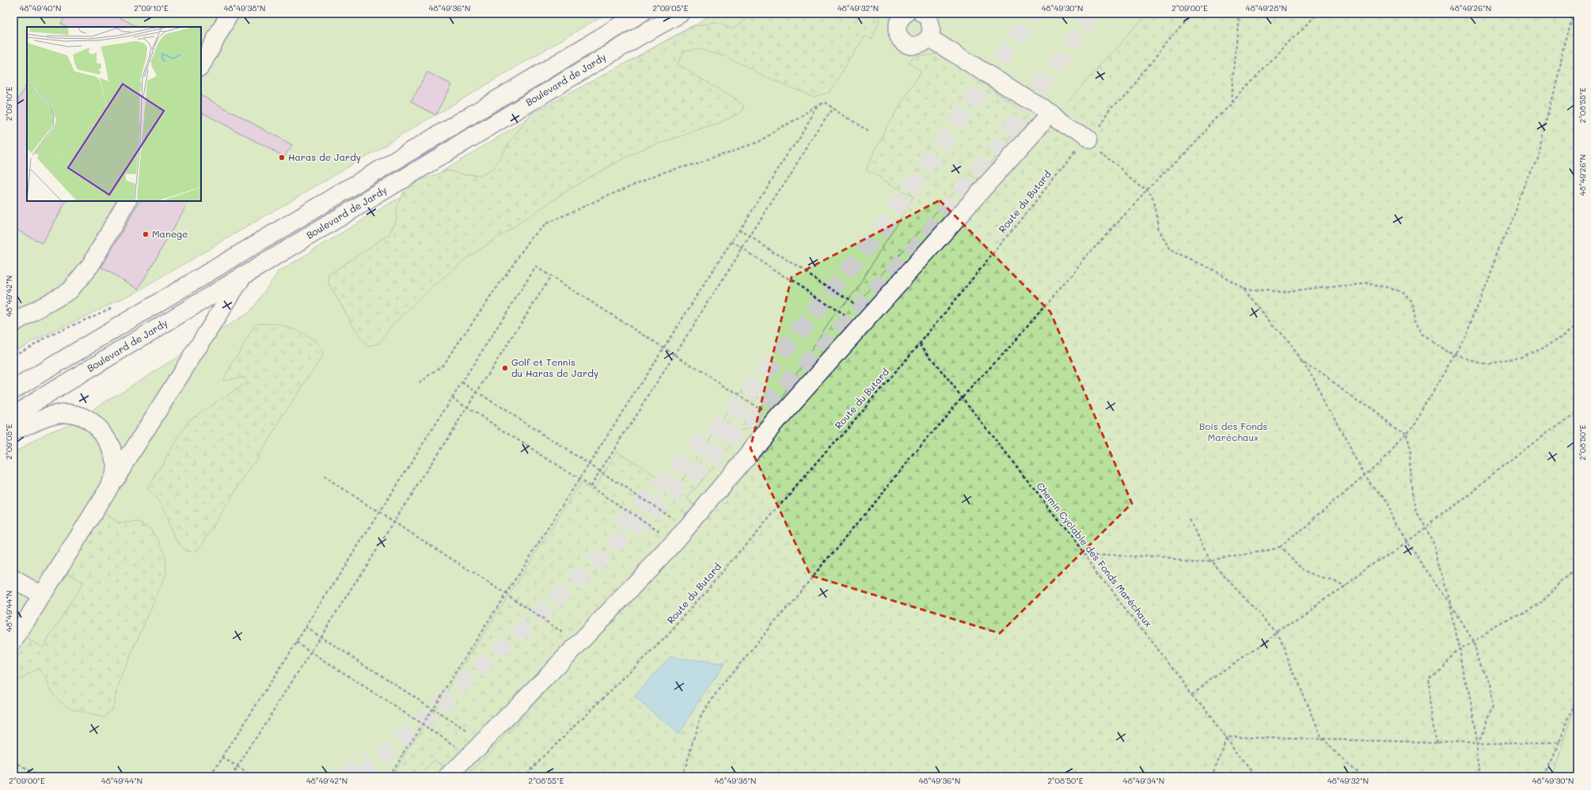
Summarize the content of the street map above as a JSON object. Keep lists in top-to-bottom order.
{
  "streets": {
    "main road": ["Boulevard de Jardy"],
    "path": ["Route du Butard", "Chemin Cyclable des Fonds Maréchaux"]
  },
  "crossings": [
    ["Route du Butard", "Chemin Cyclable des Fonds Maréchaux"]
  ],
  "parks": ["Bois des Fonds Maréchaux"],
  "places": ["Haras de Jardy", "Manege", "Golf et Tennis du Haras de Jardy"],
  "coordinates": [
    "48°49'40\"N",
    "2°09'10\"E",
    "48°49'38\"N",
    "48°49'36\"N",
    "2°09'05\"E",
    "48°49'32\"N",
    "48°49'30\"N",
    "2°09'00\"E",
    "48°49'28\"N",
    "48°49'26\"N",
    "2°08'55\"E",
    "48°49'42\"N",
    "2°08'50\"E",
    "48°49'44\"N",
    "48°49'34\"N"
  ]
}
